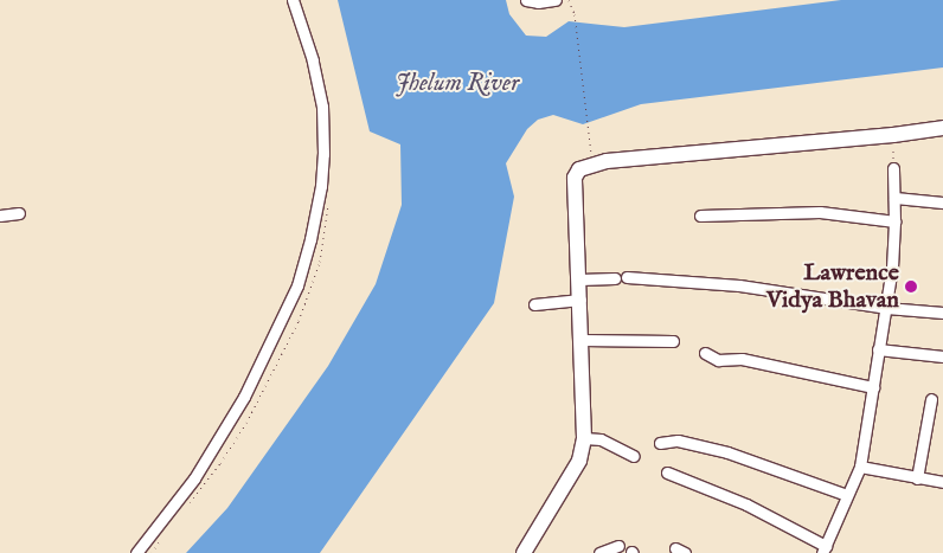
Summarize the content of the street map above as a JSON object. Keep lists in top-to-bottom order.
{
  "water": ["Jhelum River"],
  "places": ["Lawrence Vidya Bhavan"]
}
